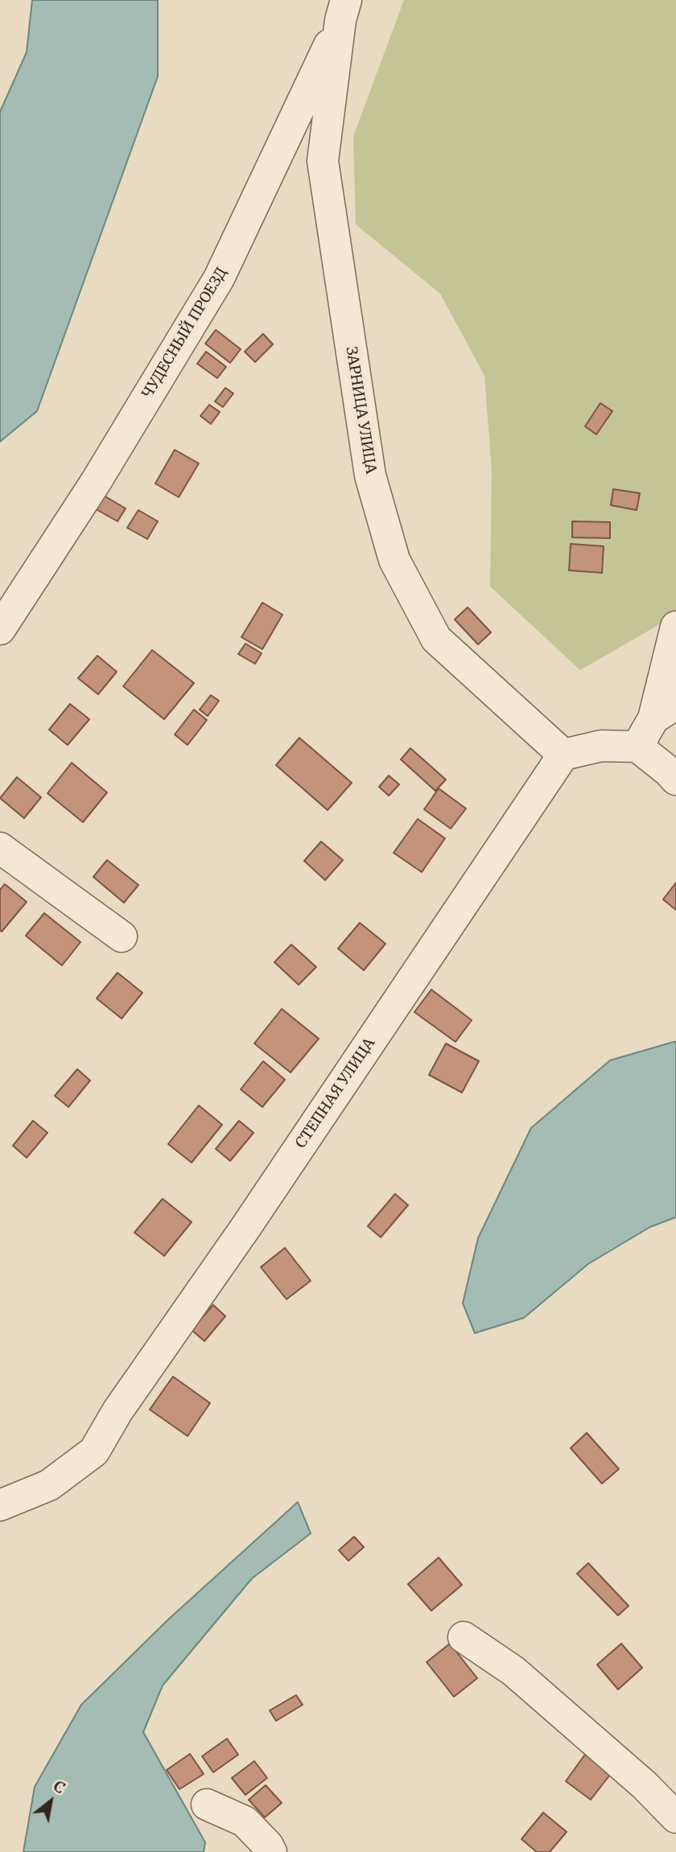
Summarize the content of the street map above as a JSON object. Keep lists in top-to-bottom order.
{
  "streets": {
    "street": ["ЧУДЕСНЫЙ ПРОЕЗД", "ЗАРНИЦА УЛИЦА", "СТЕПНАЯ УЛИЦА"]
  },
  "crossings": [
    ["ЧУДЕСНЫЙ ПРОЕЗД", "ЗАРНИЦА УЛИЦА"],
    ["ЗАРНИЦА УЛИЦА", "СТЕПНАЯ УЛИЦА"]
  ],
  "north": "top right"
}
